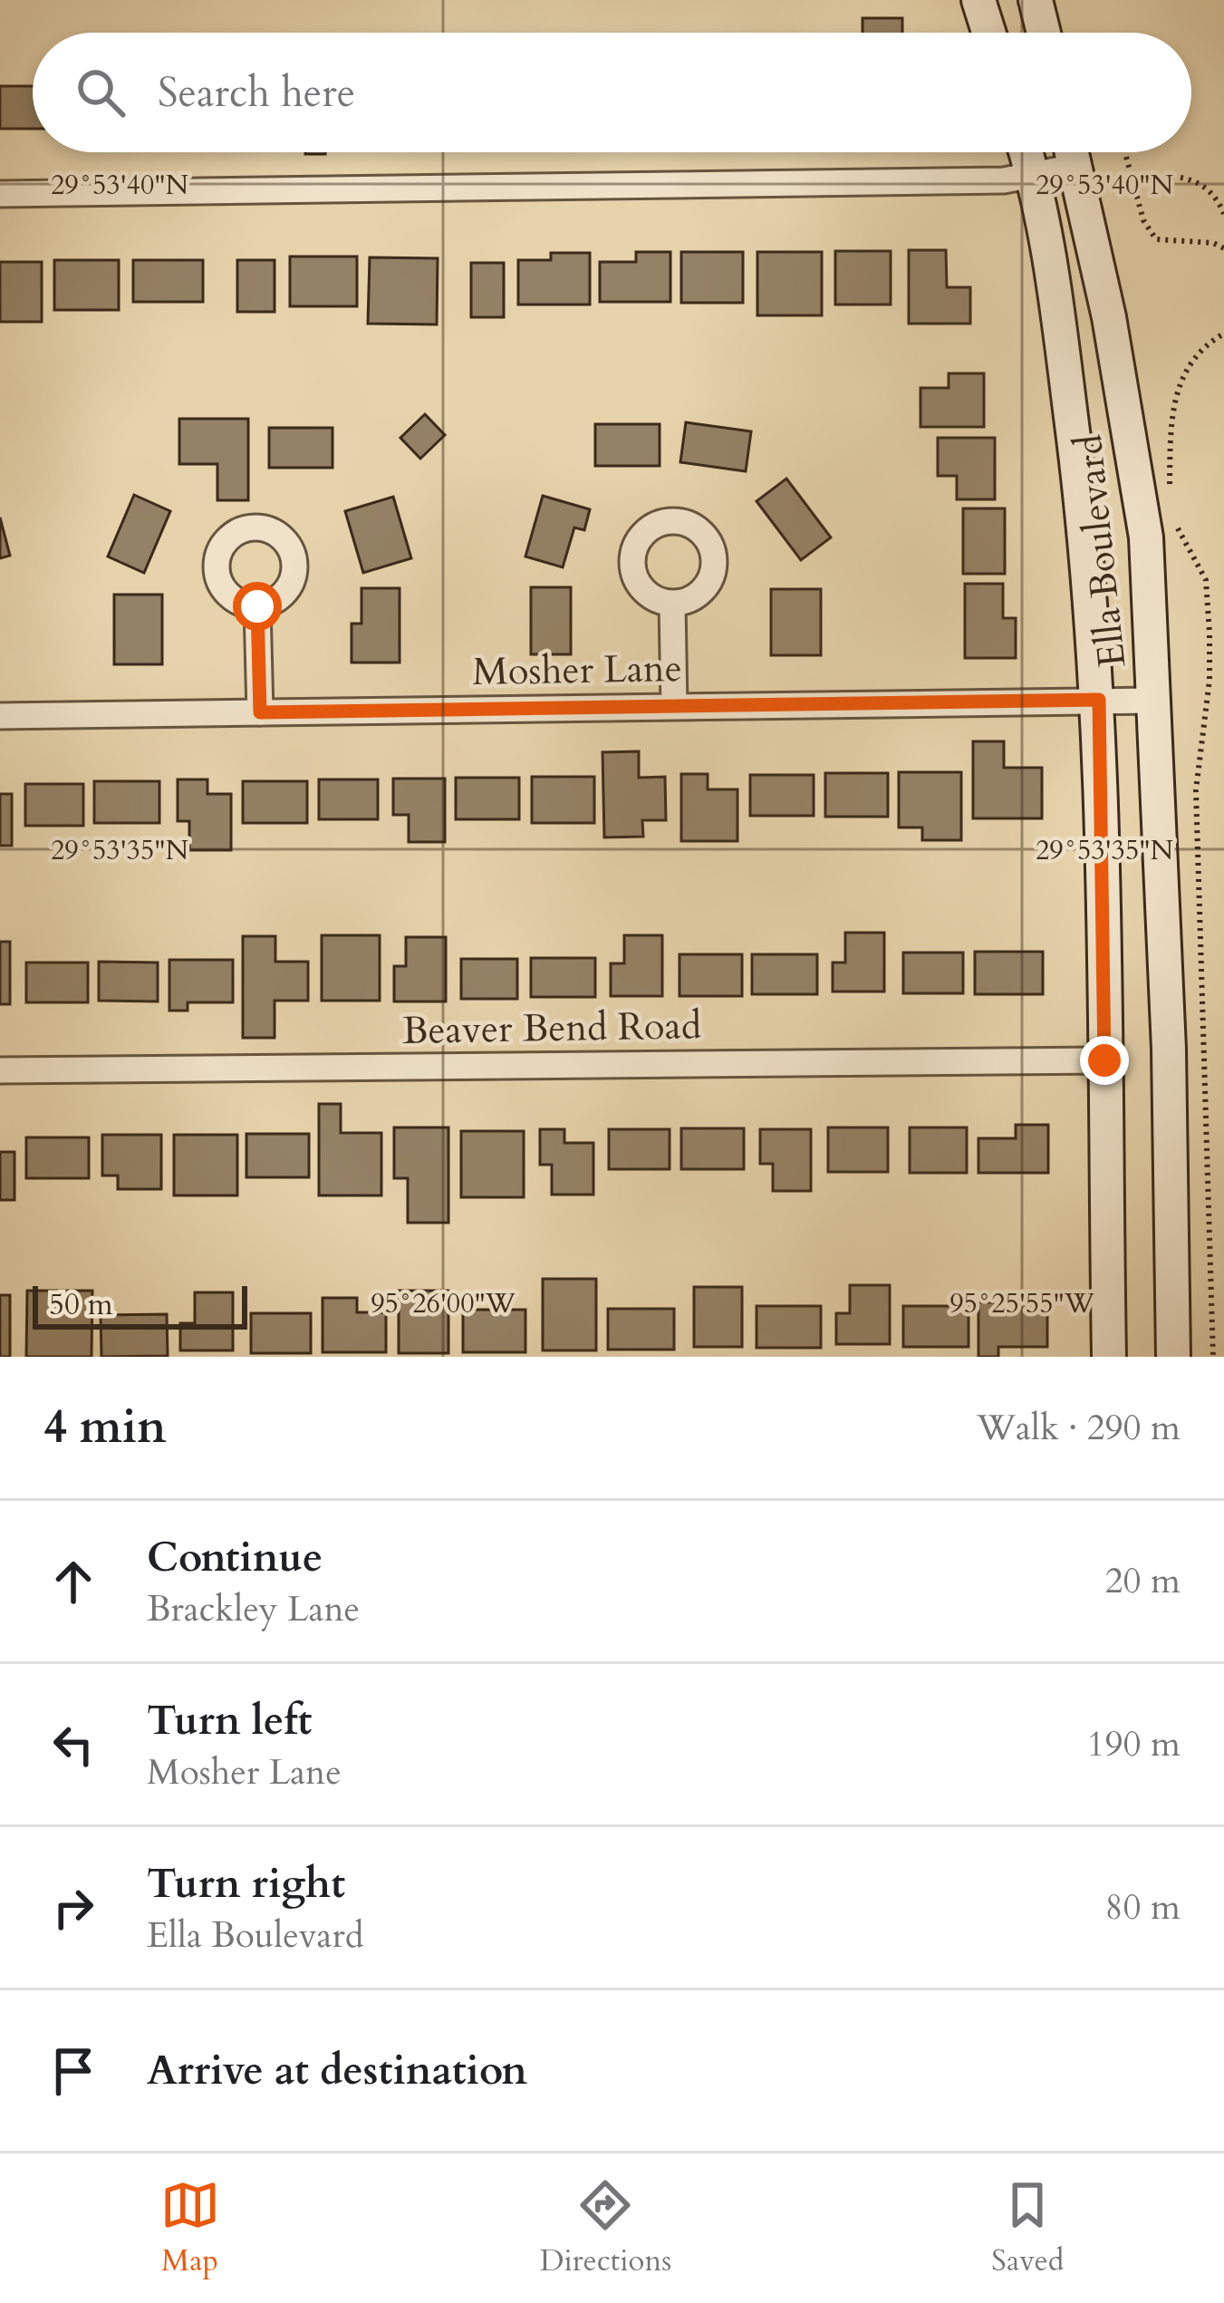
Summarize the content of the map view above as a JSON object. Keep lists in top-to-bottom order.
{
  "streets": {
    "main road": ["Ella Boulevard"],
    "street": ["Mosher Lane", "Beaver Bend Road"]
  },
  "crossings": [
    ["Ella Boulevard", "Mosher Lane"],
    ["Ella Boulevard", "Beaver Bend Road"]
  ],
  "scale_bar": "50 m",
  "page": {
    "search": "Search here",
    "scale": "50 m",
    "heading": ["4 min", "Walk · 290 m"],
    "list": [
      ["Continue", "Brackley Lane", "20 m"],
      ["Turn left", "Mosher Lane", "190 m"],
      ["Turn right", "Ella Boulevard", "80 m"],
      "Arrive at destination"
    ],
    "nav": ["Map", "Directions", "Saved"]
  },
  "coordinates": [
    "29°53'40\"N",
    "29°53'35\"N",
    "95°26'00\"W",
    "95°25'55\"W"
  ]
}
